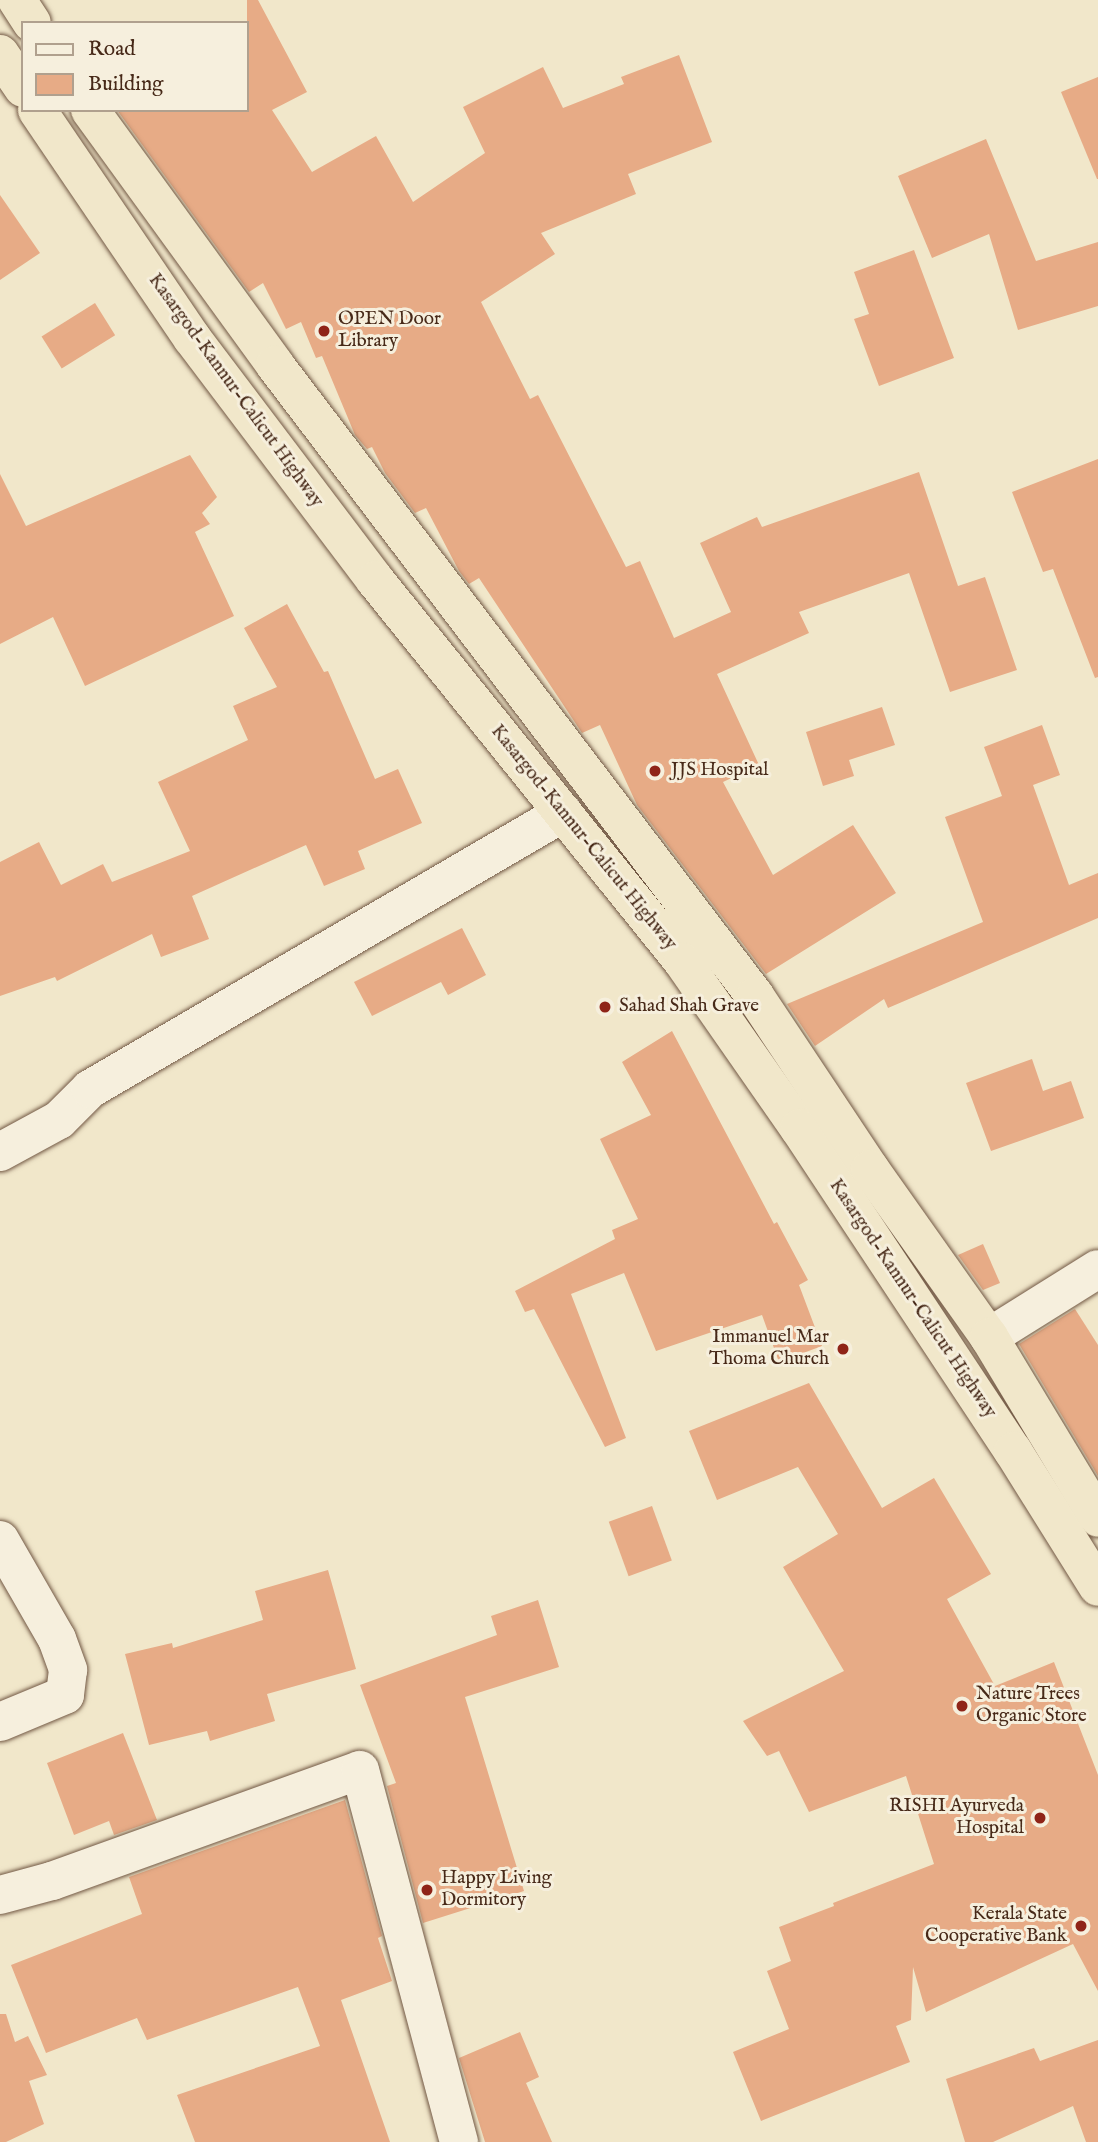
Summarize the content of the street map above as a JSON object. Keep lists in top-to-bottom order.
{
  "streets": {
    "highway": ["Kasargod-Kannur-Calicut Highway"]
  },
  "places": [
    "OPEN Door Library",
    "JJS Hospital",
    "Sahad Shah Grave",
    "Immanuel Mar Thoma Church",
    "Nature Trees Organic Store",
    "RISHI Ayurveda Hospital",
    "Happy Living Dormitory",
    "Kerala State Cooperative Bank"
  ],
  "legend": ["Road", "Building"]
}
